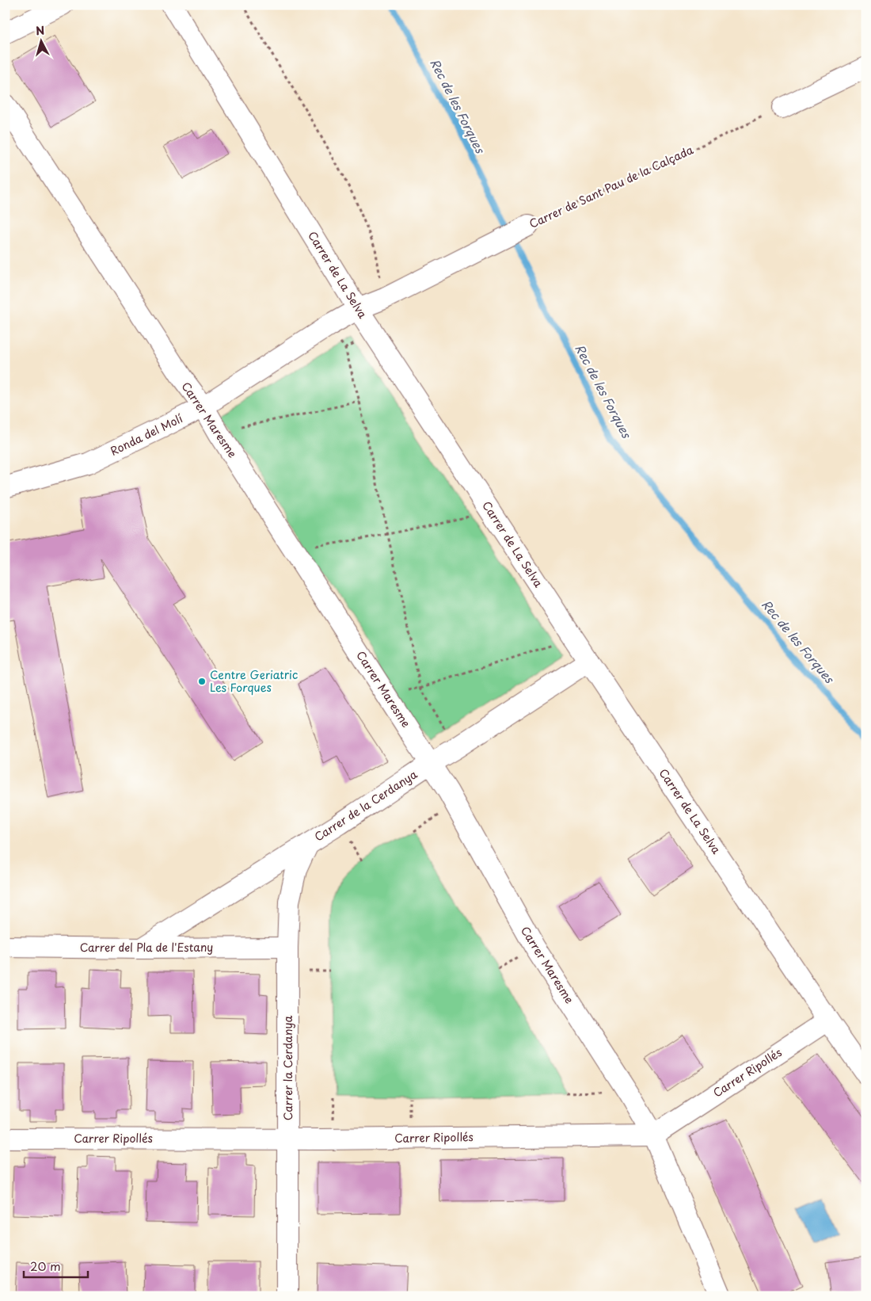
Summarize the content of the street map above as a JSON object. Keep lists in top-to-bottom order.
{
  "streets": {
    "street": [
      "Carrer de Sant Pau de la Calçada",
      "Carrer de La Selva",
      "Carrer Maresme",
      "Ronda del Molí",
      "Carrer de la Cerdanya",
      "Carrer del Pla de l'Estany",
      "Carrer la Cerdanya",
      "Carrer Ripollés"
    ]
  },
  "crossings": [
    ["Carrer de Sant Pau de la Calçada", "Carrer de La Selva"],
    ["Carrer de Sant Pau de la Calçada", "Ronda del Molí"],
    ["Carrer de La Selva", "Ronda del Molí"],
    ["Carrer de La Selva", "Carrer de la Cerdanya"],
    ["Carrer de La Selva", "Carrer Ripollés"],
    ["Carrer Maresme", "Ronda del Molí"],
    ["Carrer Maresme", "Carrer de la Cerdanya"],
    ["Carrer Maresme", "Carrer Ripollés"],
    ["Carrer de la Cerdanya", "Carrer del Pla de l'Estany"],
    ["Carrer de la Cerdanya", "Carrer la Cerdanya"],
    ["Carrer del Pla de l'Estany", "Carrer la Cerdanya"],
    ["Carrer la Cerdanya", "Carrer Ripollés"]
  ],
  "water": ["Rec de les Forques"],
  "places": ["Centre Geriatric Les Forques"],
  "scale_bar": "20 m",
  "north": "top"
}
